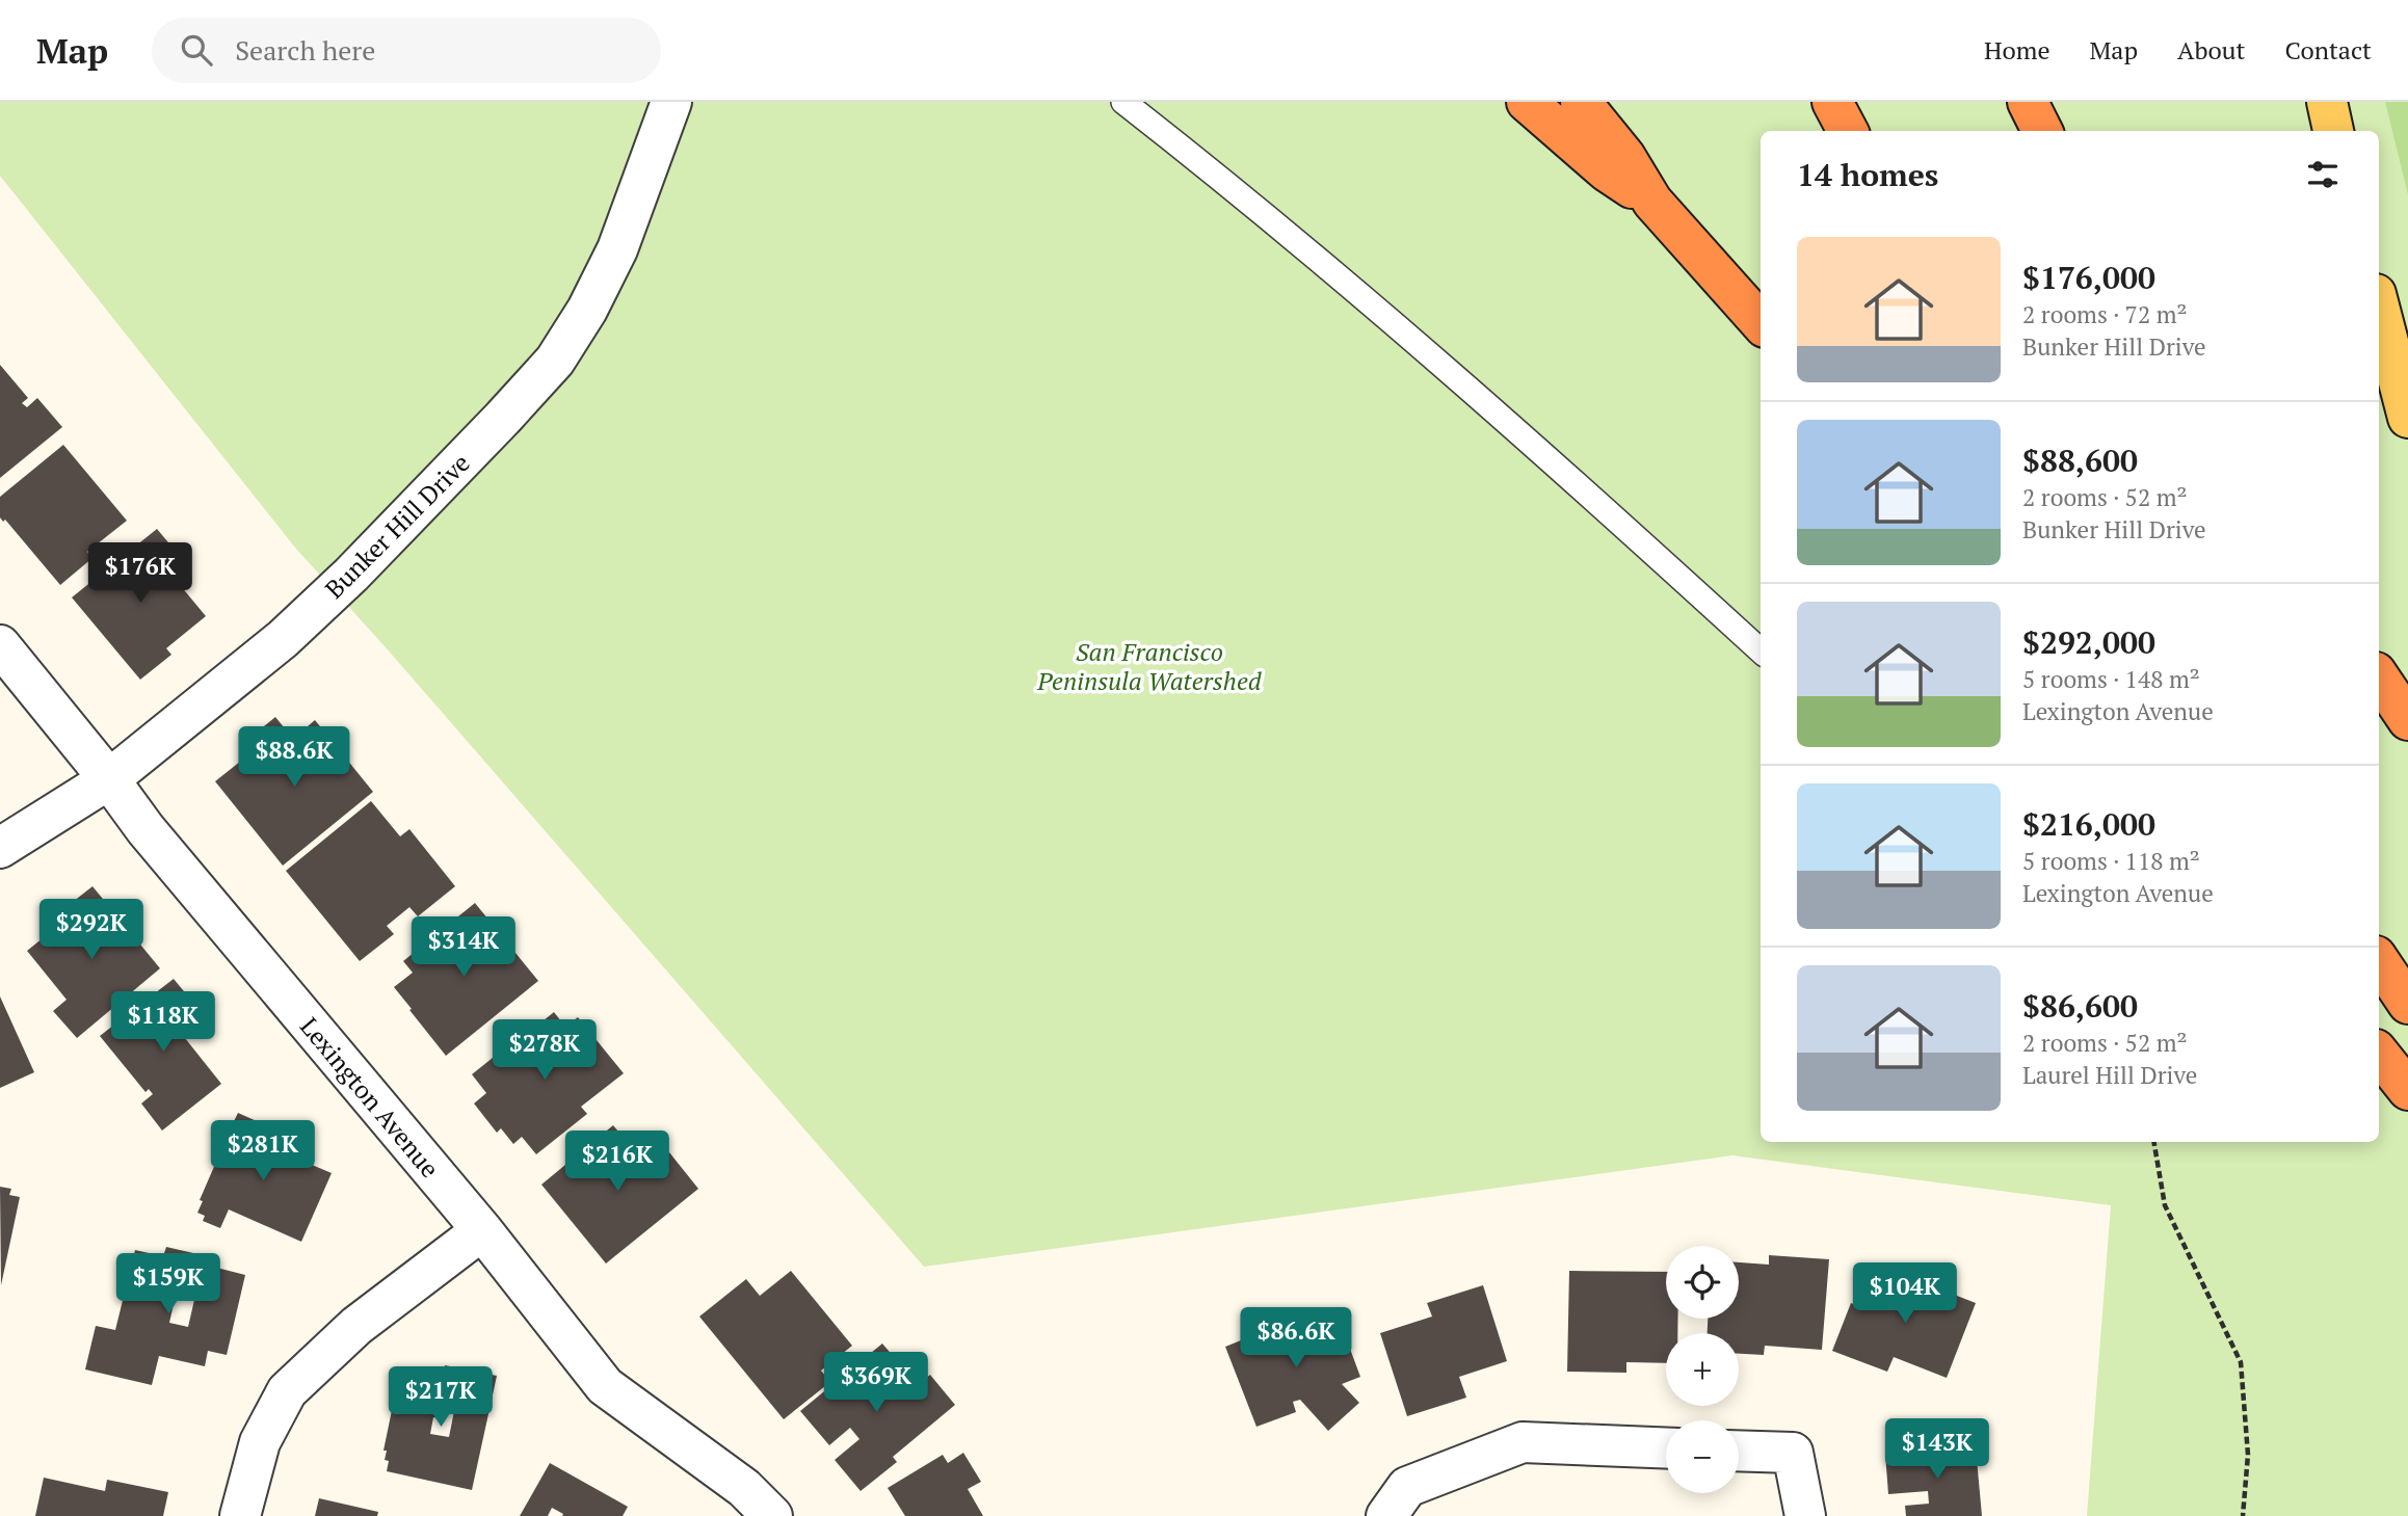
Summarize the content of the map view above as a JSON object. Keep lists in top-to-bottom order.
{
  "streets": {
    "street": ["Bunker Hill Drive", "Lexington Avenue"]
  },
  "crossings": [
    ["Bunker Hill Drive", "Lexington Avenue"]
  ],
  "parks": ["San Francisco Peninsula Watershed"],
  "page": {
    "header": "Map",
    "search": "Search here",
    "nav": [
      "Home",
      "Map",
      "About",
      "Contact"
    ],
    "heading": "14 homes",
    "list": [
      {
        "name": "$176,000",
        "note": "2 rooms · 72 m² · Bunker Hill Drive"
      },
      {
        "name": "$88,600",
        "note": "2 rooms · 52 m² · Bunker Hill Drive"
      },
      {
        "name": "$292,000",
        "note": "5 rooms · 148 m² · Lexington Avenue"
      },
      {
        "name": "$216,000",
        "note": "5 rooms · 118 m² · Lexington Avenue"
      },
      {
        "name": "$86,600",
        "note": "2 rooms · 52 m² · Laurel Hill Drive"
      }
    ],
    "price": [
      "$176K",
      "$88.6K",
      "$292K",
      "$314K",
      "$118K",
      "$278K",
      "$281K",
      "$216K",
      "$159K",
      "$104K",
      "$86.6K",
      "$369K",
      "$217K",
      "$143K"
    ],
    "map_buttons": ["+", "−"]
  }
}
